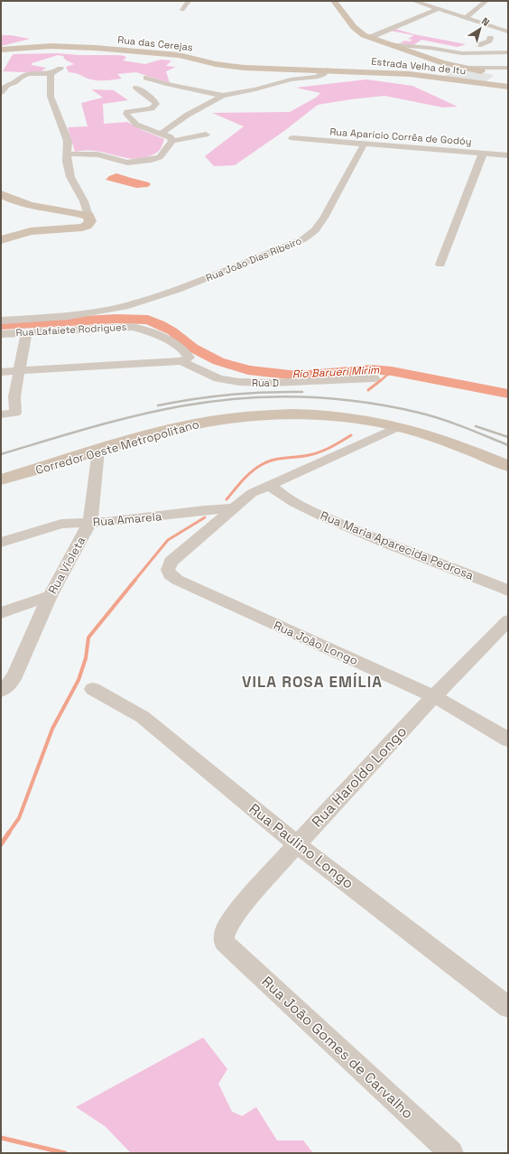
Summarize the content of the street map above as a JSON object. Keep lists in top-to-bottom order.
{
  "streets": {
    "main road": ["Rua das Cerejas", "Estrada Velha de Itu", "Corredor Oeste Metropolitano"],
    "street": [
      "Rua Aparício Corrêa de Godóy",
      "Rua João Dias Ribeiro",
      "Rua Lafaiete Rodrigues",
      "Rua D",
      "Rua Amarela",
      "Rua Maria Aparecida Pedrosa",
      "Rua Violeta",
      "Rua João Longo",
      "Rua Haroldo Longo",
      "Rua Paulino Longo",
      "Rua João Gomes de Carvalho"
    ]
  },
  "crossings": [
    ["Rua das Cerejas", "Estrada Velha de Itu"],
    ["Rua Aparício Corrêa de Godóy", "Rua João Dias Ribeiro"],
    ["Rua João Dias Ribeiro", "Rua Lafaiete Rodrigues"],
    ["Rua Lafaiete Rodrigues", "Rua D"],
    ["Corredor Oeste Metropolitano", "Rua Violeta"],
    ["Rua Amarela", "Rua Violeta"],
    ["Rua Amarela", "Rua João Longo"],
    ["Rua João Longo", "Rua Haroldo Longo"],
    ["Rua Haroldo Longo", "Rua Paulino Longo"],
    ["Rua Haroldo Longo", "Rua João Gomes de Carvalho"]
  ],
  "districts": ["VILA ROSA EMÍLIA"],
  "water": ["Rio Barueri Mirim"],
  "north": "top right"
}
